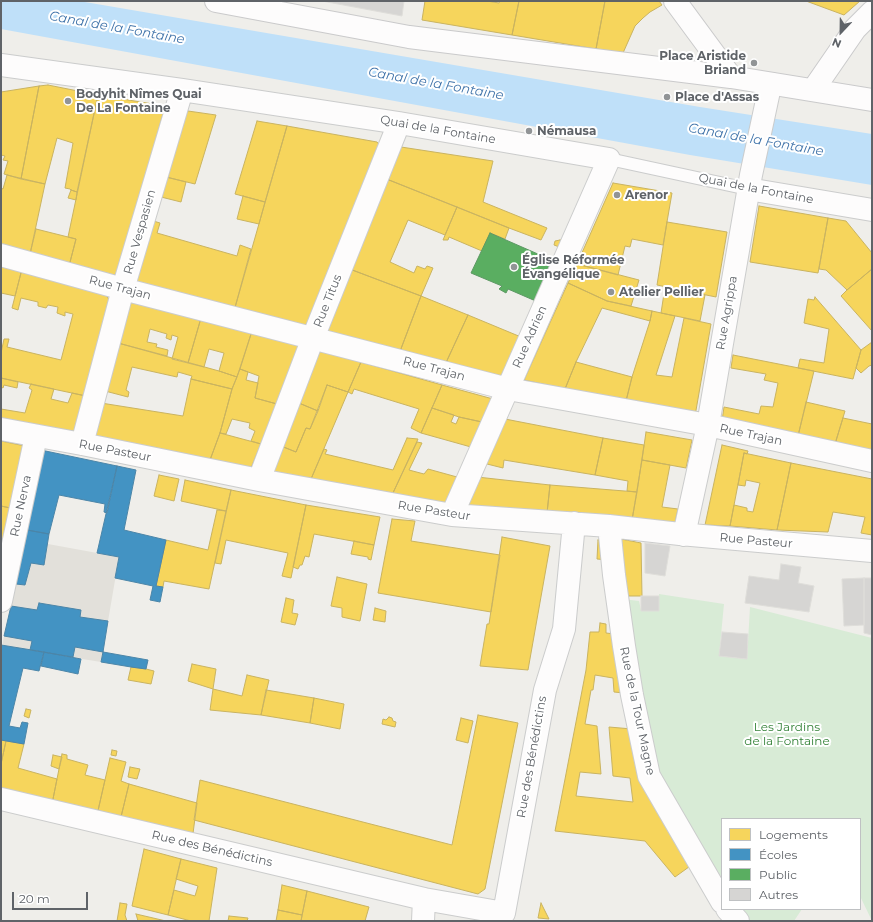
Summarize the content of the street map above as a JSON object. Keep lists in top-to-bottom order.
{
  "streets": {
    "street": [
      "Quai de la Fontaine",
      "Rue Vespasien",
      "Rue Trajan",
      "Rue Titus",
      "Rue Agrippa",
      "Rue Adrien",
      "Rue Pasteur",
      "Rue Nerva",
      "Rue de la Tour Magne",
      "Rue des Bénédictins"
    ]
  },
  "crossings": [
    ["Quai de la Fontaine", "Rue Vespasien"],
    ["Quai de la Fontaine", "Rue Titus"],
    ["Quai de la Fontaine", "Rue Agrippa"],
    ["Quai de la Fontaine", "Rue Adrien"],
    ["Rue Vespasien", "Rue Trajan"],
    ["Rue Vespasien", "Rue Pasteur"],
    ["Rue Trajan", "Rue Titus"],
    ["Rue Trajan", "Rue Agrippa"],
    ["Rue Trajan", "Rue Adrien"],
    ["Rue Titus", "Rue Pasteur"],
    ["Rue Agrippa", "Rue Pasteur"],
    ["Rue Adrien", "Rue Pasteur"],
    ["Rue Pasteur", "Rue Nerva"],
    ["Rue Pasteur", "Rue de la Tour Magne"],
    ["Rue Pasteur", "Rue des Bénédictins"]
  ],
  "water": ["Canal de la Fontaine"],
  "parks": ["Les Jardins de la Fontaine"],
  "places": [
    "Place Aristide Briand",
    "Place d'Assas",
    "Bodyhit Nîmes Quai De La Fontaine",
    "Némausa",
    "Arenor",
    "Église Réformée Évangélique",
    "Atelier Pellier"
  ],
  "legend": [
    "Logements",
    "Écoles",
    "Public",
    "Autres"
  ],
  "scale_bar": "20 m",
  "north": "bottom"
}
